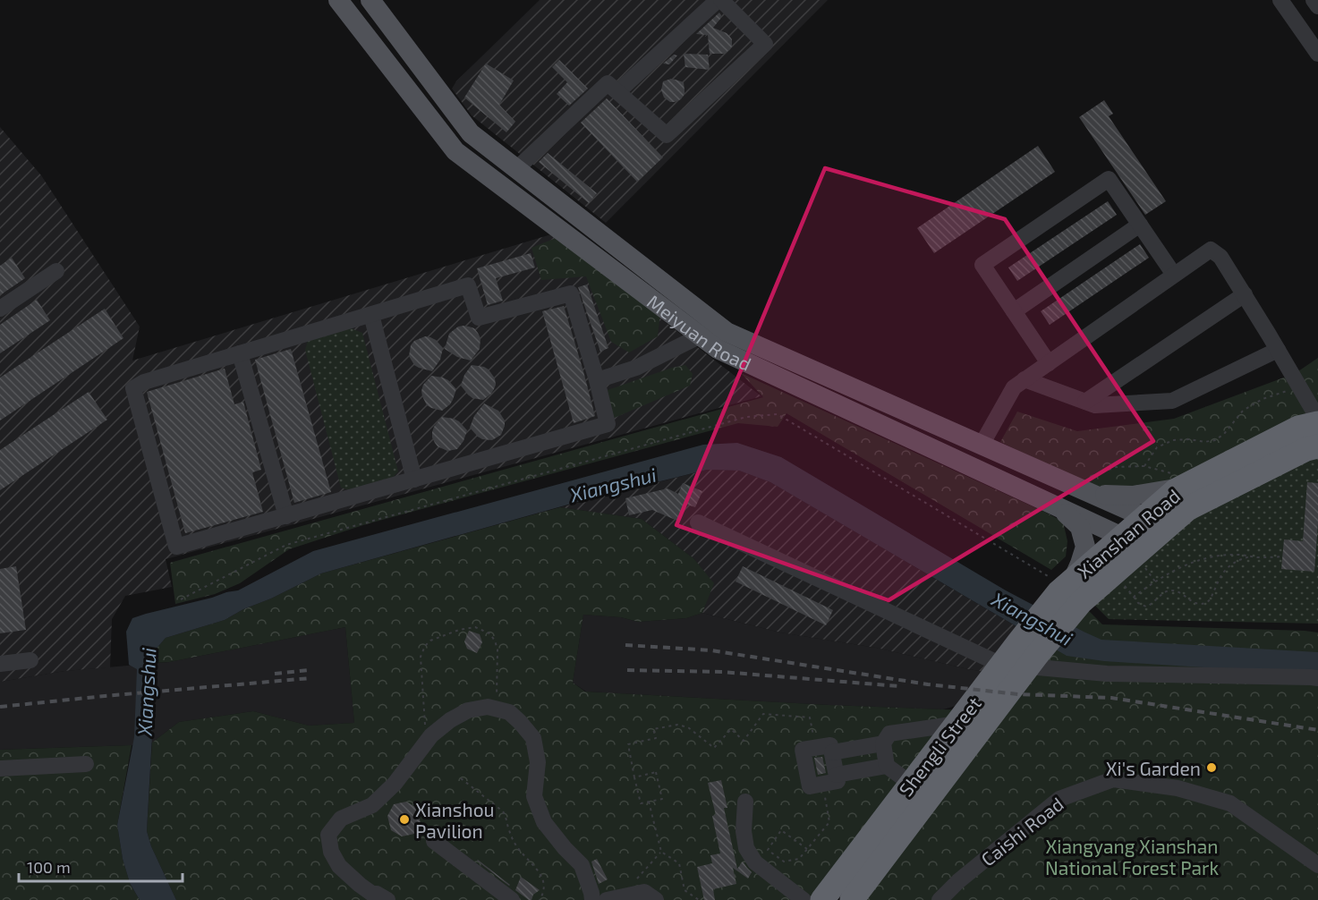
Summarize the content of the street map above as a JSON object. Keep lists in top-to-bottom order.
{
  "streets": {
    "highway": ["Xianshan Road", "Shengli Street"],
    "main road": ["Meiyuan Road"],
    "street": ["Caishi Road"]
  },
  "crossings": [
    ["Meiyuan Road", "Xianshan Road"],
    ["Xianshan Road", "Shengli Street"]
  ],
  "water": ["Xiangshui"],
  "parks": ["Xiangyang Xianshan National Forest Park"],
  "places": ["Xi's Garden", "Xianshou Pavilion"],
  "scale_bar": "100 m"
}
